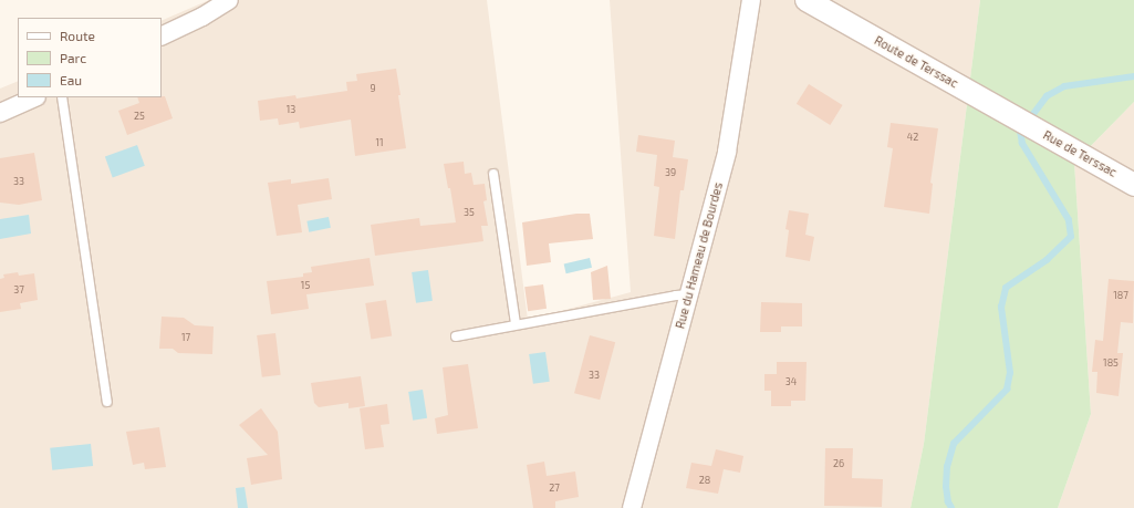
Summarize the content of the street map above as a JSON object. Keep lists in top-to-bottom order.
{
  "streets": {
    "street": ["Route de Terssac", "Rue de Terssac", "Rue du Hameau de Bourdes"]
  },
  "crossings": [
    ["Route de Terssac", "Rue de Terssac"]
  ],
  "house_numbers": [
    "9",
    "13",
    "25",
    "42",
    "11",
    "39",
    "33",
    "35",
    "15",
    "37",
    "187",
    "17",
    "185",
    "33",
    "34",
    "26",
    "28",
    "27"
  ],
  "legend": ["Route", "Parc", "Eau"]
}
